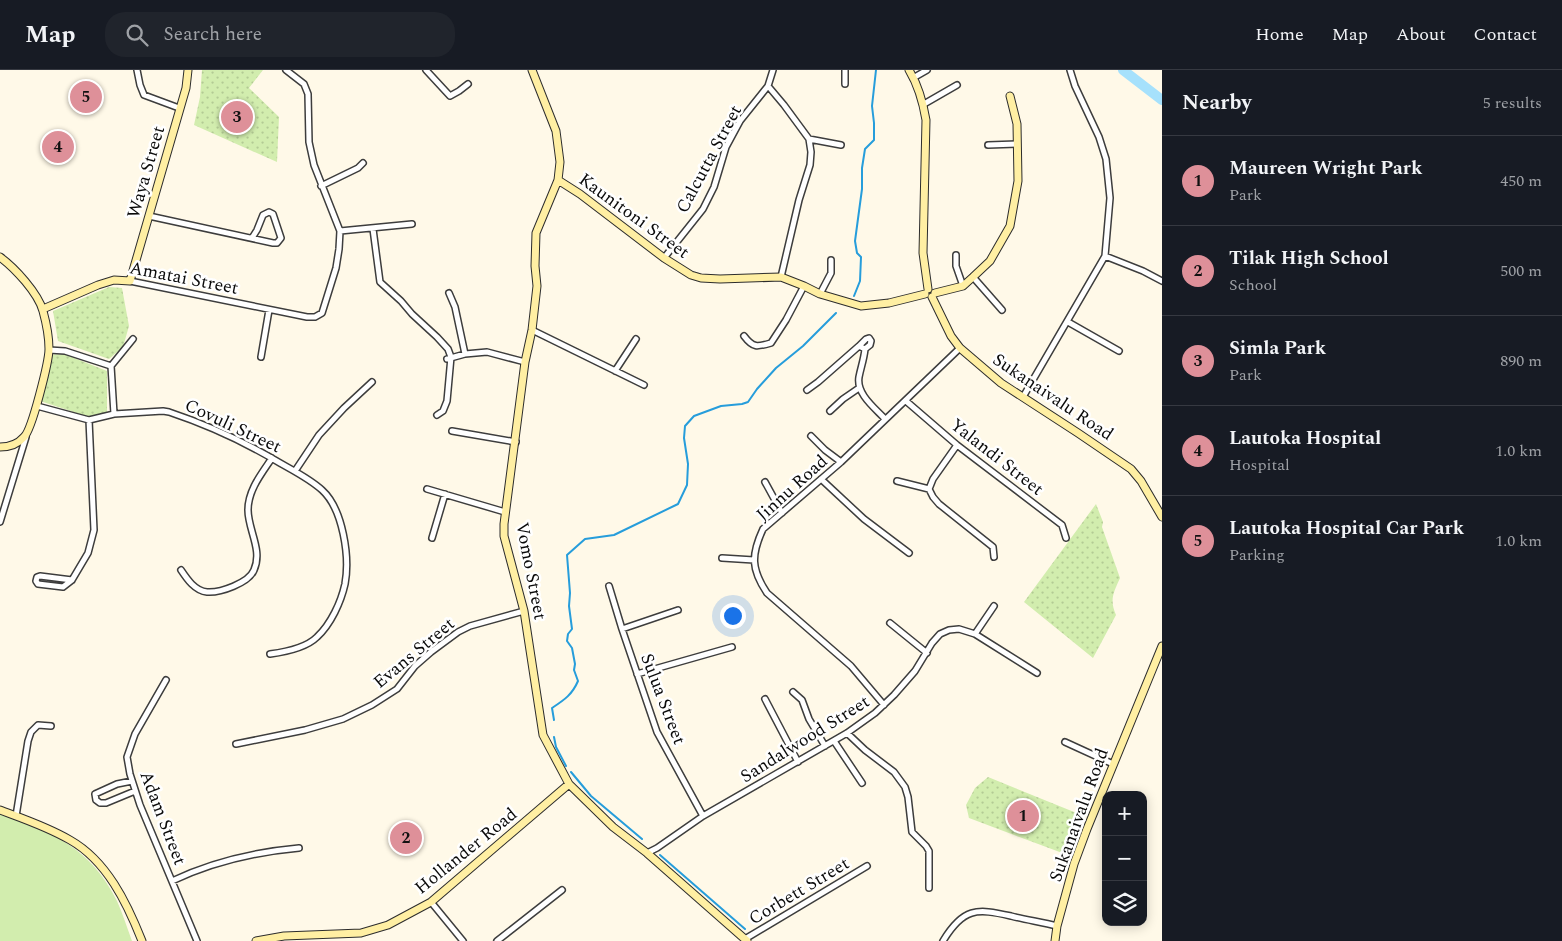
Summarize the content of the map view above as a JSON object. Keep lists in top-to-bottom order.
{
  "streets": {
    "main road": [
      "Waya Street",
      "Kaunitoni Street",
      "Amatai Street",
      "Sukanaivalu Road",
      "Vomo Street",
      "Hollander Road"
    ],
    "street": [
      "Calcutta Street",
      "Covuli Street",
      "Yalandi Street",
      "Jinnu Road",
      "Evans Street",
      "Sulua Street",
      "Sandalwood Street",
      "Adam Street",
      "Corbett Street"
    ]
  },
  "crossings": [
    ["Calcutta Street", "Kaunitoni Street"],
    ["Waya Street", "Amatai Street"],
    ["Kaunitoni Street", "Sukanaivalu Road"],
    ["Kaunitoni Street", "Vomo Street"],
    ["Sukanaivalu Road", "Jinnu Road"],
    ["Yalandi Street", "Jinnu Road"],
    ["Jinnu Road", "Sandalwood Street"],
    ["Vomo Street", "Evans Street"],
    ["Vomo Street", "Sandalwood Street"],
    ["Vomo Street", "Hollander Road"],
    ["Vomo Street", "Corbett Street"],
    ["Sulua Street", "Sandalwood Street"]
  ],
  "page": {
    "header": "Map",
    "search": "Search here",
    "nav": [
      "Home",
      "Map",
      "About",
      "Contact"
    ],
    "heading": ["Nearby", "5 results"],
    "pins": [
      "5",
      "3",
      "4",
      "1",
      "2"
    ],
    "list": [
      {
        "mark": "1",
        "name": "Maureen Wright Park",
        "note": "Park",
        "value": "450 m"
      },
      {
        "mark": "2",
        "name": "Tilak High School",
        "note": "School",
        "value": "500 m"
      },
      {
        "mark": "3",
        "name": "Simla Park",
        "note": "Park",
        "value": "890 m"
      },
      {
        "mark": "4",
        "name": "Lautoka Hospital",
        "note": "Hospital",
        "value": "1.0 km"
      },
      {
        "mark": "5",
        "name": "Lautoka Hospital Car Park",
        "note": "Parking",
        "value": "1.0 km"
      }
    ],
    "map_buttons": ["+", "−"]
  }
}
